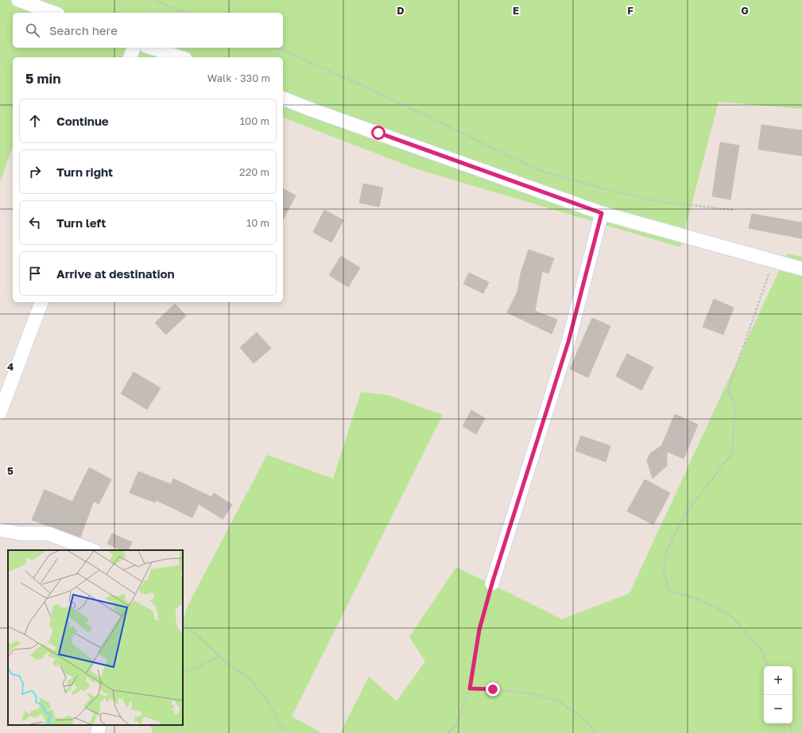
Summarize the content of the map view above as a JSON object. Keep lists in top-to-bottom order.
{
  "page": {
    "search": "Search here",
    "heading": ["5 min", "Walk · 330 m"],
    "list": [
      ["Continue", "100 m"],
      ["Turn right", "220 m"],
      ["Turn left", "10 m"],
      "Arrive at destination"
    ],
    "map_buttons": ["+", "−"]
  },
  "grid": {
    "columns": [
      "D",
      "E",
      "F",
      "G"
    ],
    "rows": ["4", "5"]
  }
}
